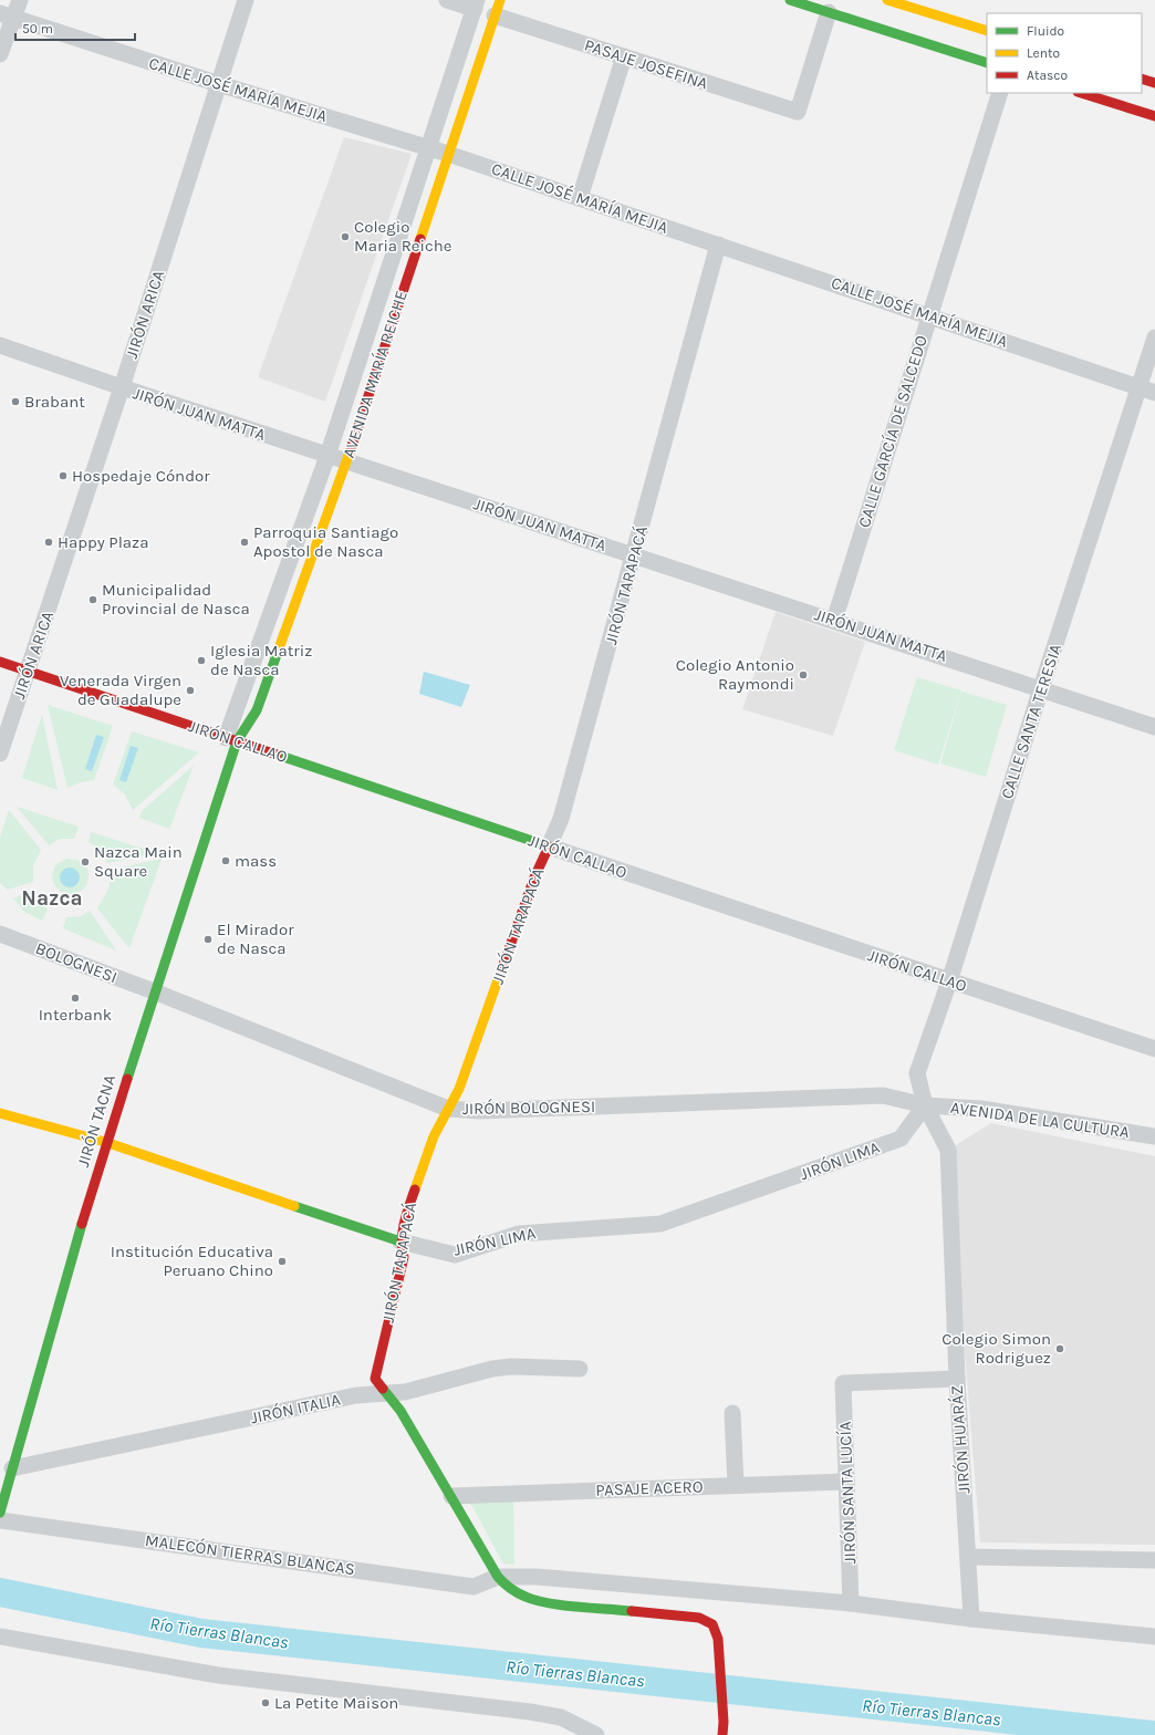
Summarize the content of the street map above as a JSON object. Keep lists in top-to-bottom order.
{
  "streets": {
    "street": [
      "PASAJE JOSEFINA",
      "CALLE JOSÉ MARÍA MEJIA",
      "JIRÓN ARICA",
      "AVENIDA MARÍA REICHE",
      "JIRÓN JUAN MATTA",
      "CALLE GARCÍA DE SALCEDO",
      "JIRÓN TARAPACÁ",
      "CALLE SANTA TERESIA",
      "JIRÓN CALLAO",
      "BOLOGNESI",
      "JIRÓN BOLOGNESI",
      "AVENIDA DE LA CULTURA",
      "JIRÓN TACNA",
      "JIRÓN LIMA",
      "JIRÓN ITALIA",
      "JIRÓN HUARÁZ",
      "PASAJE ACERO",
      "JIRÓN SANTA LUCÍA",
      "MALECÓN TIERRAS BLANCAS"
    ]
  },
  "crossings": [
    ["PASAJE JOSEFINA", "AVENIDA MARÍA REICHE"],
    ["CALLE JOSÉ MARÍA MEJIA", "JIRÓN ARICA"],
    ["CALLE JOSÉ MARÍA MEJIA", "AVENIDA MARÍA REICHE"],
    ["CALLE JOSÉ MARÍA MEJIA", "CALLE GARCÍA DE SALCEDO"],
    ["CALLE JOSÉ MARÍA MEJIA", "JIRÓN TARAPACÁ"],
    ["CALLE JOSÉ MARÍA MEJIA", "CALLE SANTA TERESIA"],
    ["JIRÓN ARICA", "JIRÓN JUAN MATTA"],
    ["JIRÓN ARICA", "JIRÓN CALLAO"],
    ["AVENIDA MARÍA REICHE", "JIRÓN JUAN MATTA"],
    ["AVENIDA MARÍA REICHE", "JIRÓN CALLAO"],
    ["AVENIDA MARÍA REICHE", "JIRÓN TACNA"],
    ["JIRÓN JUAN MATTA", "CALLE GARCÍA DE SALCEDO"],
    ["JIRÓN JUAN MATTA", "JIRÓN TARAPACÁ"],
    ["JIRÓN JUAN MATTA", "CALLE SANTA TERESIA"],
    ["JIRÓN TARAPACÁ", "JIRÓN CALLAO"],
    ["JIRÓN TARAPACÁ", "JIRÓN BOLOGNESI"],
    ["JIRÓN TARAPACÁ", "JIRÓN LIMA"],
    ["JIRÓN TARAPACÁ", "JIRÓN ITALIA"],
    ["JIRÓN TARAPACÁ", "PASAJE ACERO"],
    ["JIRÓN TARAPACÁ", "MALECÓN TIERRAS BLANCAS"],
    ["CALLE SANTA TERESIA", "JIRÓN CALLAO"],
    ["CALLE SANTA TERESIA", "JIRÓN BOLOGNESI"],
    ["CALLE SANTA TERESIA", "AVENIDA DE LA CULTURA"],
    ["CALLE SANTA TERESIA", "JIRÓN LIMA"],
    ["CALLE SANTA TERESIA", "JIRÓN HUARÁZ"],
    ["JIRÓN CALLAO", "JIRÓN TACNA"],
    ["BOLOGNESI", "JIRÓN BOLOGNESI"],
    ["BOLOGNESI", "JIRÓN TACNA"],
    ["JIRÓN BOLOGNESI", "AVENIDA DE LA CULTURA"],
    ["JIRÓN BOLOGNESI", "JIRÓN TACNA"],
    ["JIRÓN BOLOGNESI", "JIRÓN LIMA"],
    ["JIRÓN BOLOGNESI", "JIRÓN HUARÁZ"],
    ["AVENIDA DE LA CULTURA", "JIRÓN LIMA"],
    ["AVENIDA DE LA CULTURA", "JIRÓN HUARÁZ"],
    ["JIRÓN TACNA", "JIRÓN LIMA"],
    ["JIRÓN TACNA", "JIRÓN ITALIA"],
    ["JIRÓN LIMA", "JIRÓN HUARÁZ"],
    ["JIRÓN HUARÁZ", "JIRÓN SANTA LUCÍA"],
    ["PASAJE ACERO", "JIRÓN SANTA LUCÍA"]
  ],
  "districts": ["Nazca"],
  "water": ["Río Tierras Blancas"],
  "places": [
    "Colegio Maria Reiche",
    "Brabant",
    "Hospedaje Cóndor",
    "Happy Plaza",
    "Parroquia Santiago Apostol de Nasca",
    "Municipalidad Provincial de Nasca",
    "Iglesia Matriz de Nasca",
    "Colegio Antonio Raymondi",
    "Venerada Virgen de Guadalupe",
    "mass",
    "Nazca Main Square",
    "El Mirador de Nasca",
    "Interbank",
    "Institución Educativa Peruano Chino",
    "Colegio Simon Rodriguez",
    "La Petite Maison"
  ],
  "legend": ["Fluido", "Lento", "Atasco"],
  "scale_bar": "50 m"
}
